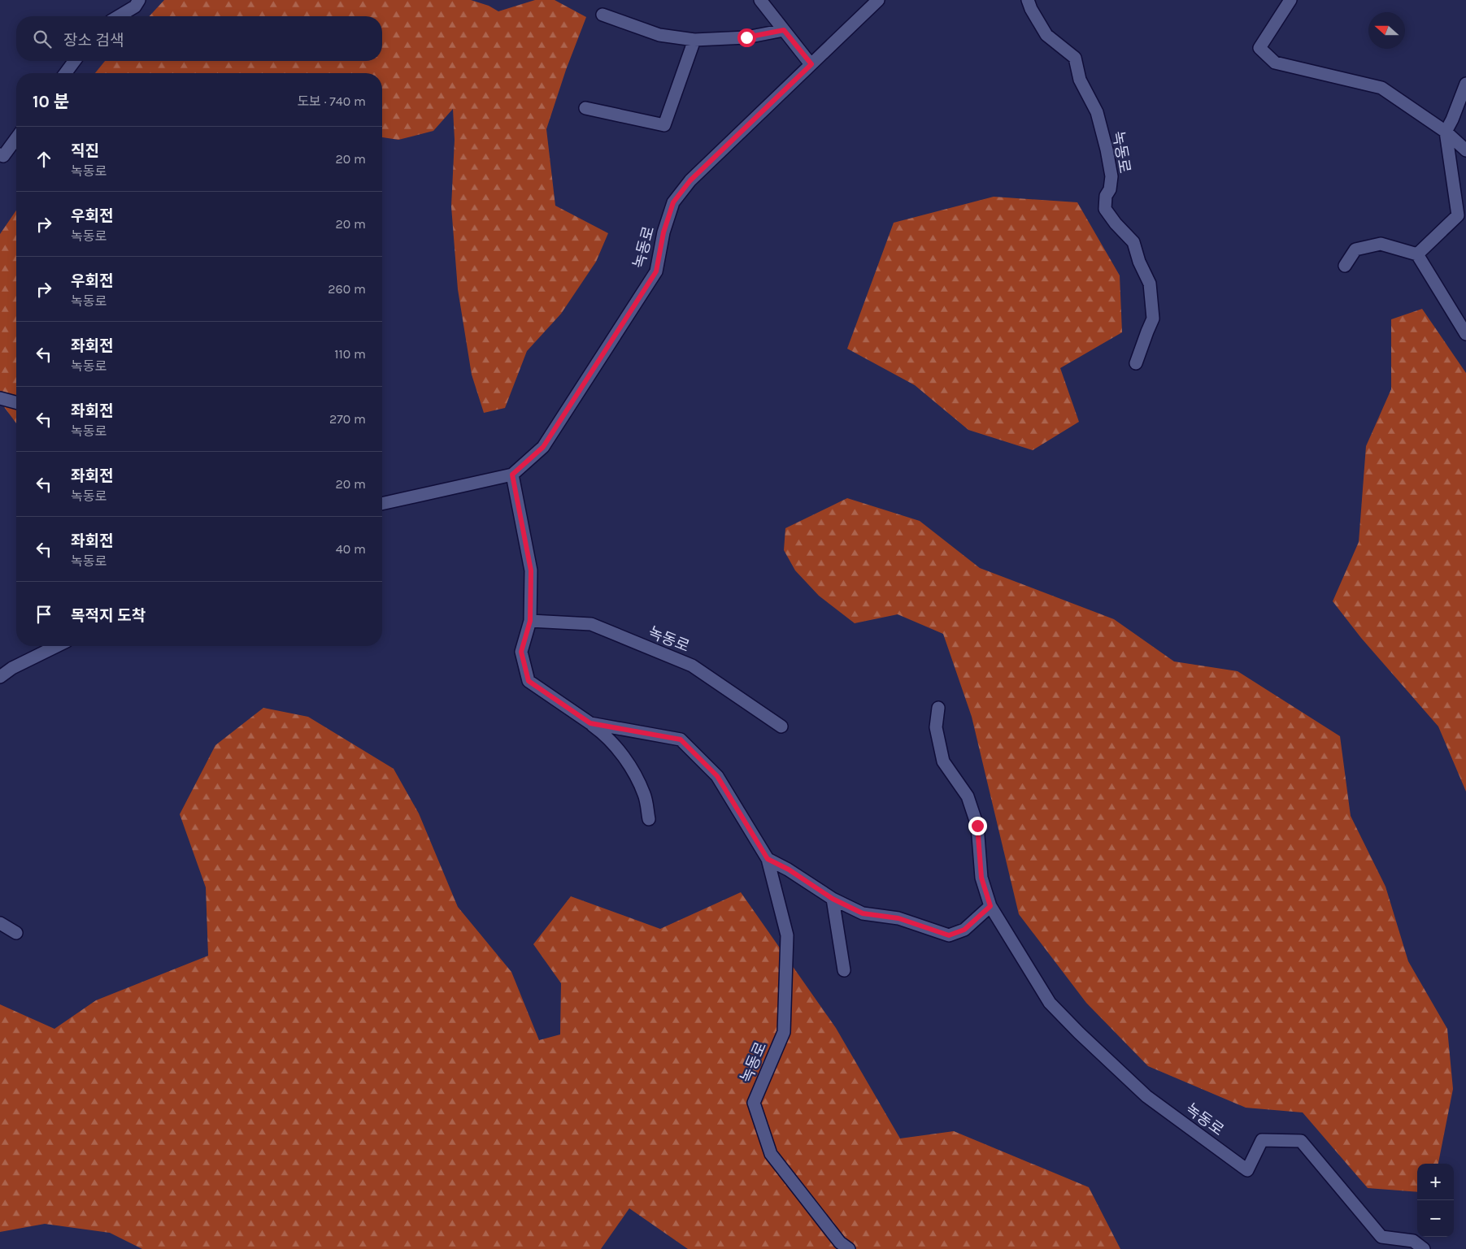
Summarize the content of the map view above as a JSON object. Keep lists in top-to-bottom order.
{
  "streets": {
    "street": ["녹동로"]
  },
  "north": "left",
  "page": {
    "search": "장소 검색",
    "heading": ["10 분", "도보 · 740 m"],
    "list": [
      ["직진", "녹동로", "20 m"],
      ["우회전", "녹동로", "20 m"],
      ["우회전", "녹동로", "260 m"],
      ["좌회전", "녹동로", "110 m"],
      ["좌회전", "녹동로", "270 m"],
      ["좌회전", "녹동로", "20 m"],
      ["좌회전", "녹동로", "40 m"],
      "목적지 도착"
    ],
    "map_buttons": ["+", "−"]
  }
}
